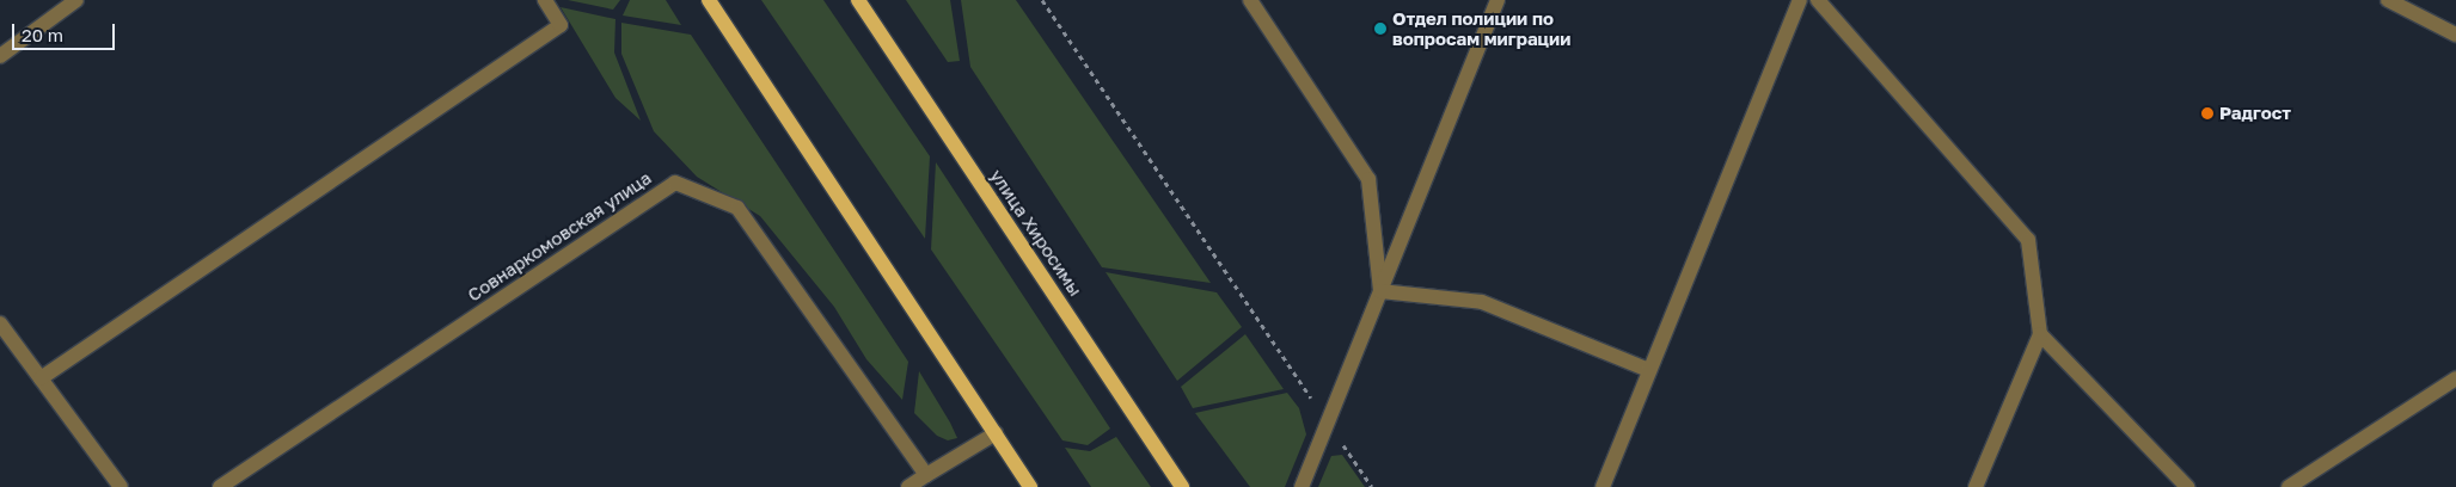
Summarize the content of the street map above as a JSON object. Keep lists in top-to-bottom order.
{
  "streets": {
    "main road": ["улица Хиросимы"],
    "street": ["Совнаркомовская улица"]
  },
  "places": ["Отдел полиции по вопросам миграции", "Радгост"],
  "scale_bar": "20 m"
}
